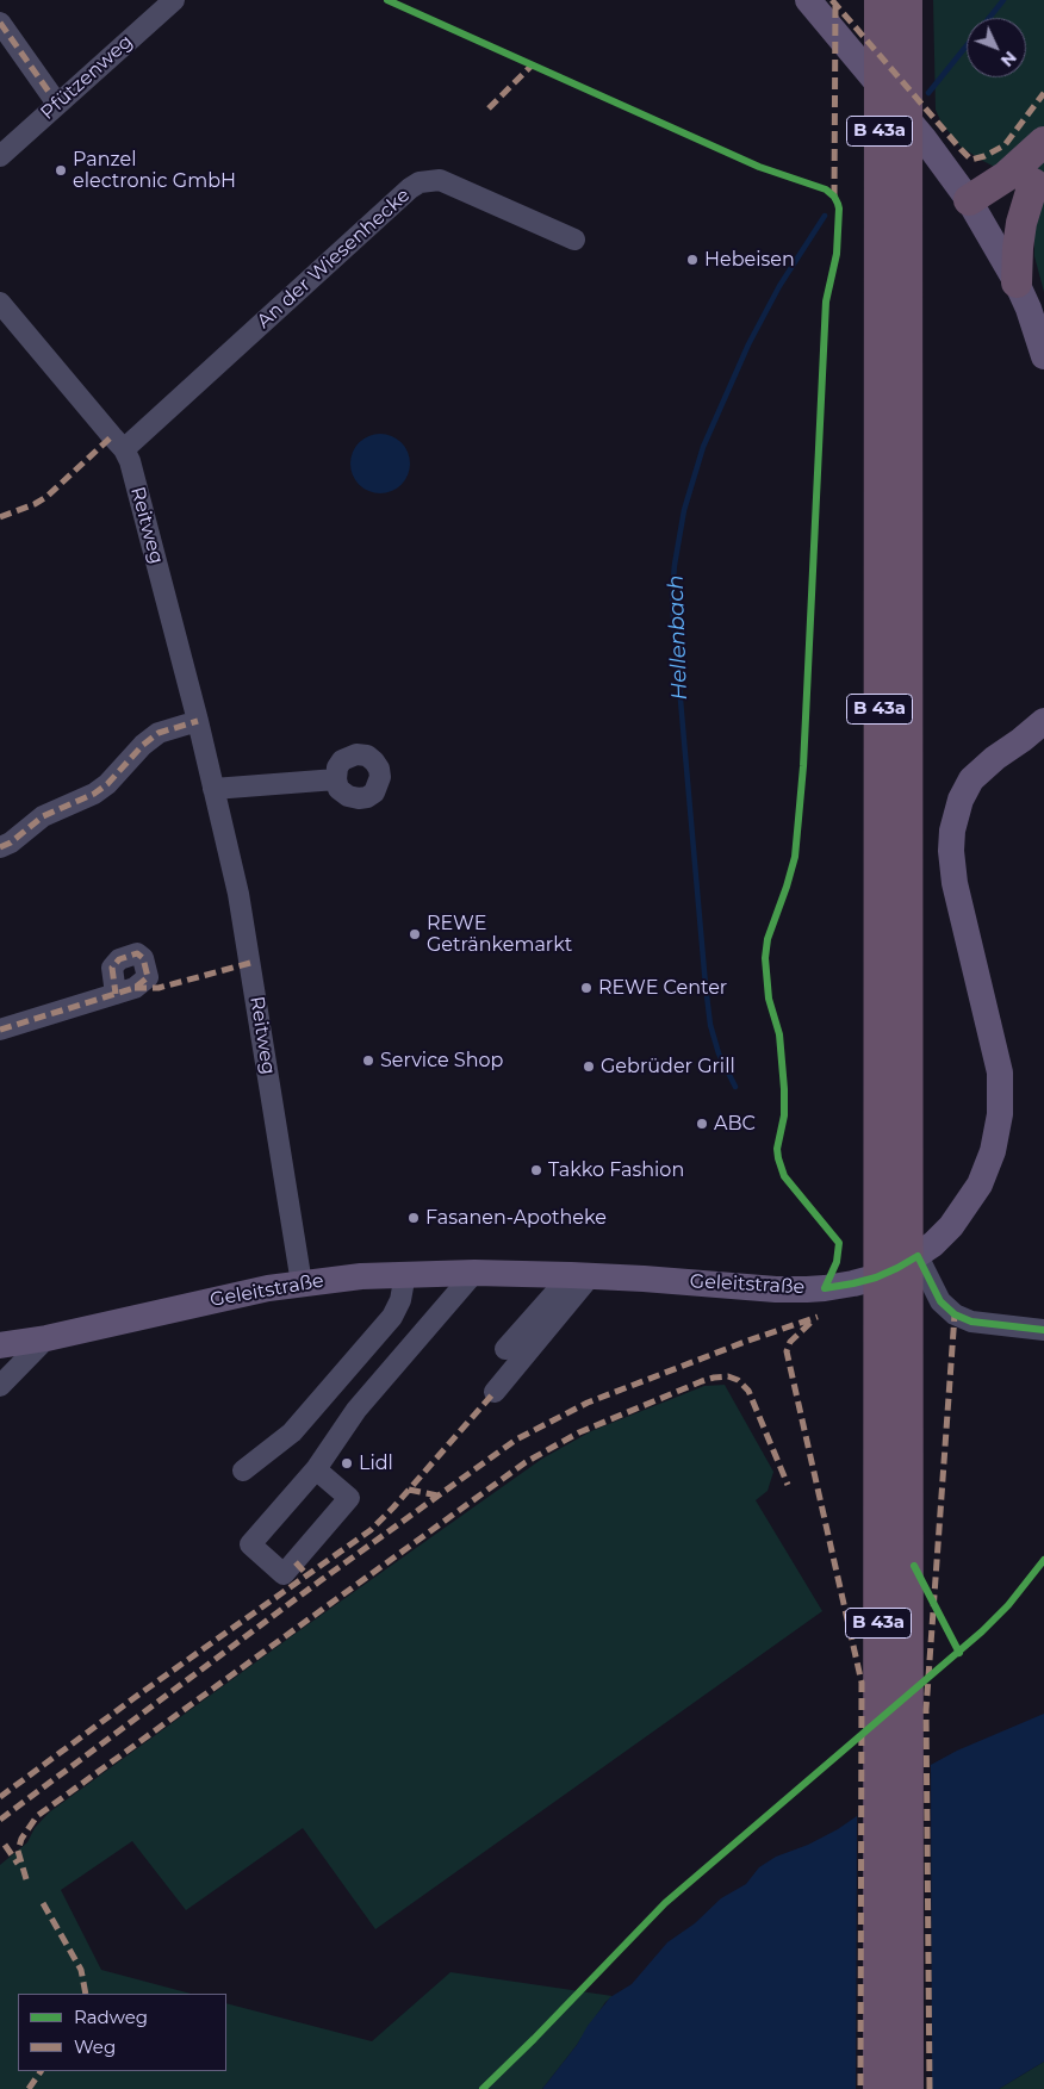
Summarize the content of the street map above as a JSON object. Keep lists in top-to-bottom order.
{
  "streets": {
    "highway": ["B 43a"],
    "main road": ["Geleitstraße"],
    "street": ["Pfützenweg", "An der Wiesenhecke", "Reitweg"]
  },
  "crossings": [
    ["An der Wiesenhecke", "Reitweg"],
    ["Reitweg", "Geleitstraße"]
  ],
  "water": ["Hellenbach"],
  "places": [
    "Panzel electronic GmbH",
    "Hebeisen",
    "REWE Getränkemarkt",
    "REWE Center",
    "Service Shop",
    "Gebrüder Grill",
    "ABC",
    "Takko Fashion",
    "Fasanen-Apotheke",
    "Lidl"
  ],
  "legend": ["Radweg", "Weg"],
  "north": "bottom right"
}
